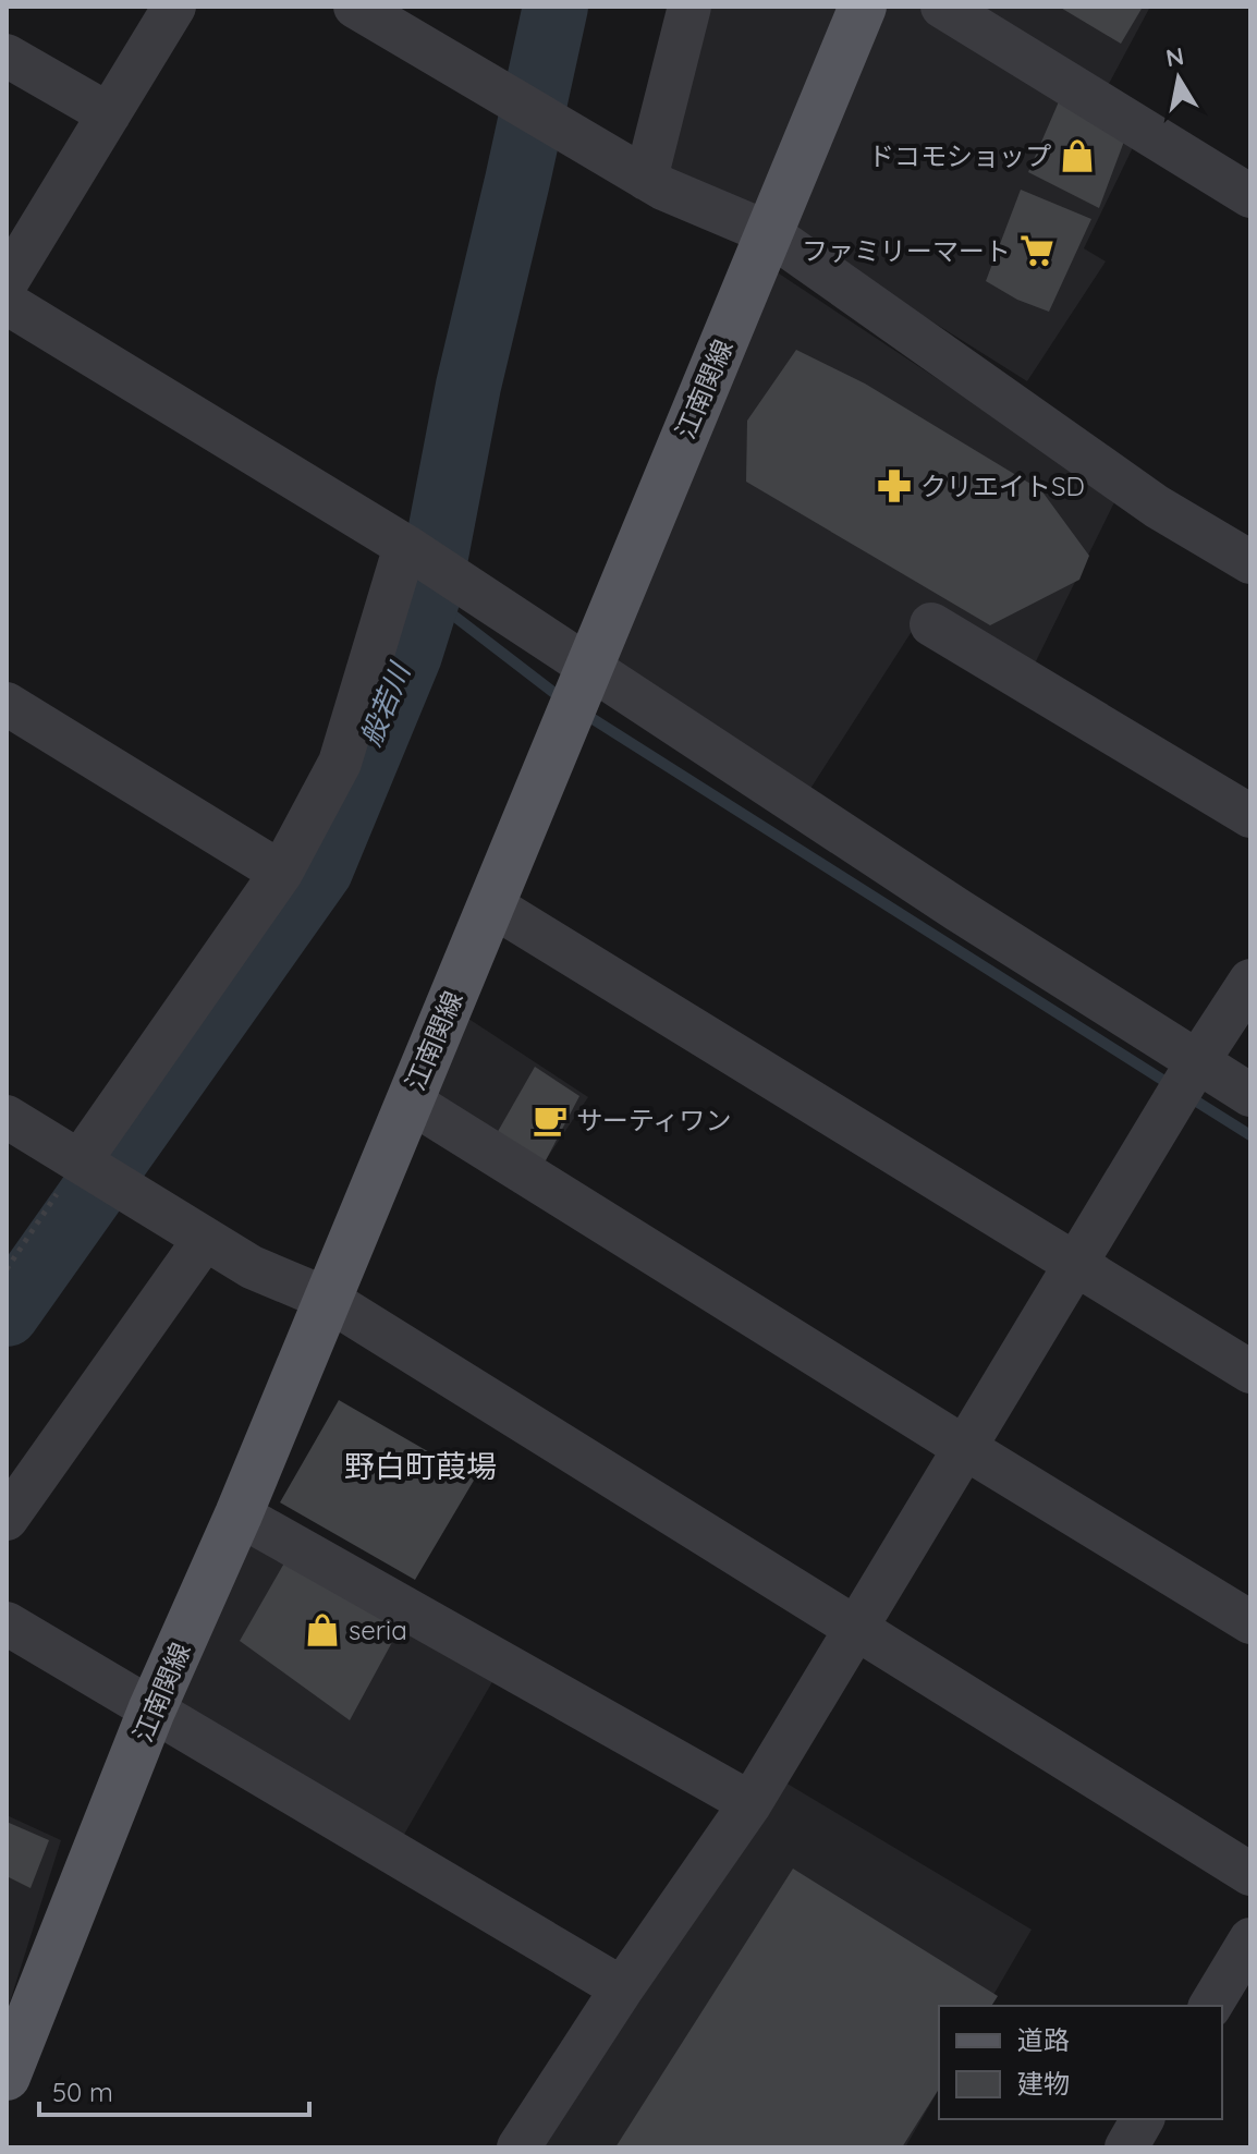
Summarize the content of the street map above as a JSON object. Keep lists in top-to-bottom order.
{
  "streets": {
    "main road": ["江南関線"]
  },
  "districts": ["野白町葭場"],
  "water": ["般若川"],
  "places": {
    "shop": ["ドコモショップ", "seria"],
    "supermarket": ["ファミリーマート"],
    "pharmacy": ["クリエイトSD"],
    "cafe": ["サーティワン"]
  },
  "legend": ["道路", "建物"],
  "scale_bar": "50 m",
  "north": "top"
}
